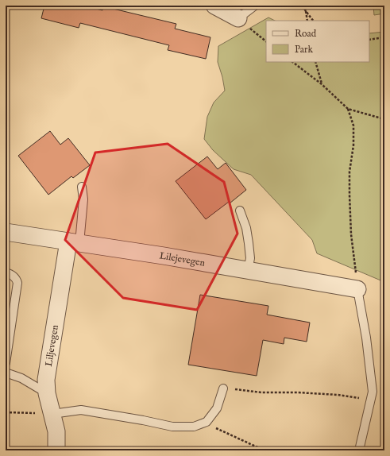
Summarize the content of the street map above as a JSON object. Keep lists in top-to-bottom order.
{
  "streets": {
    "street": ["Lilejevegen", "Liljevegen"]
  },
  "crossings": [
    ["Lilejevegen", "Liljevegen"]
  ],
  "legend": ["Road", "Park"]
}
